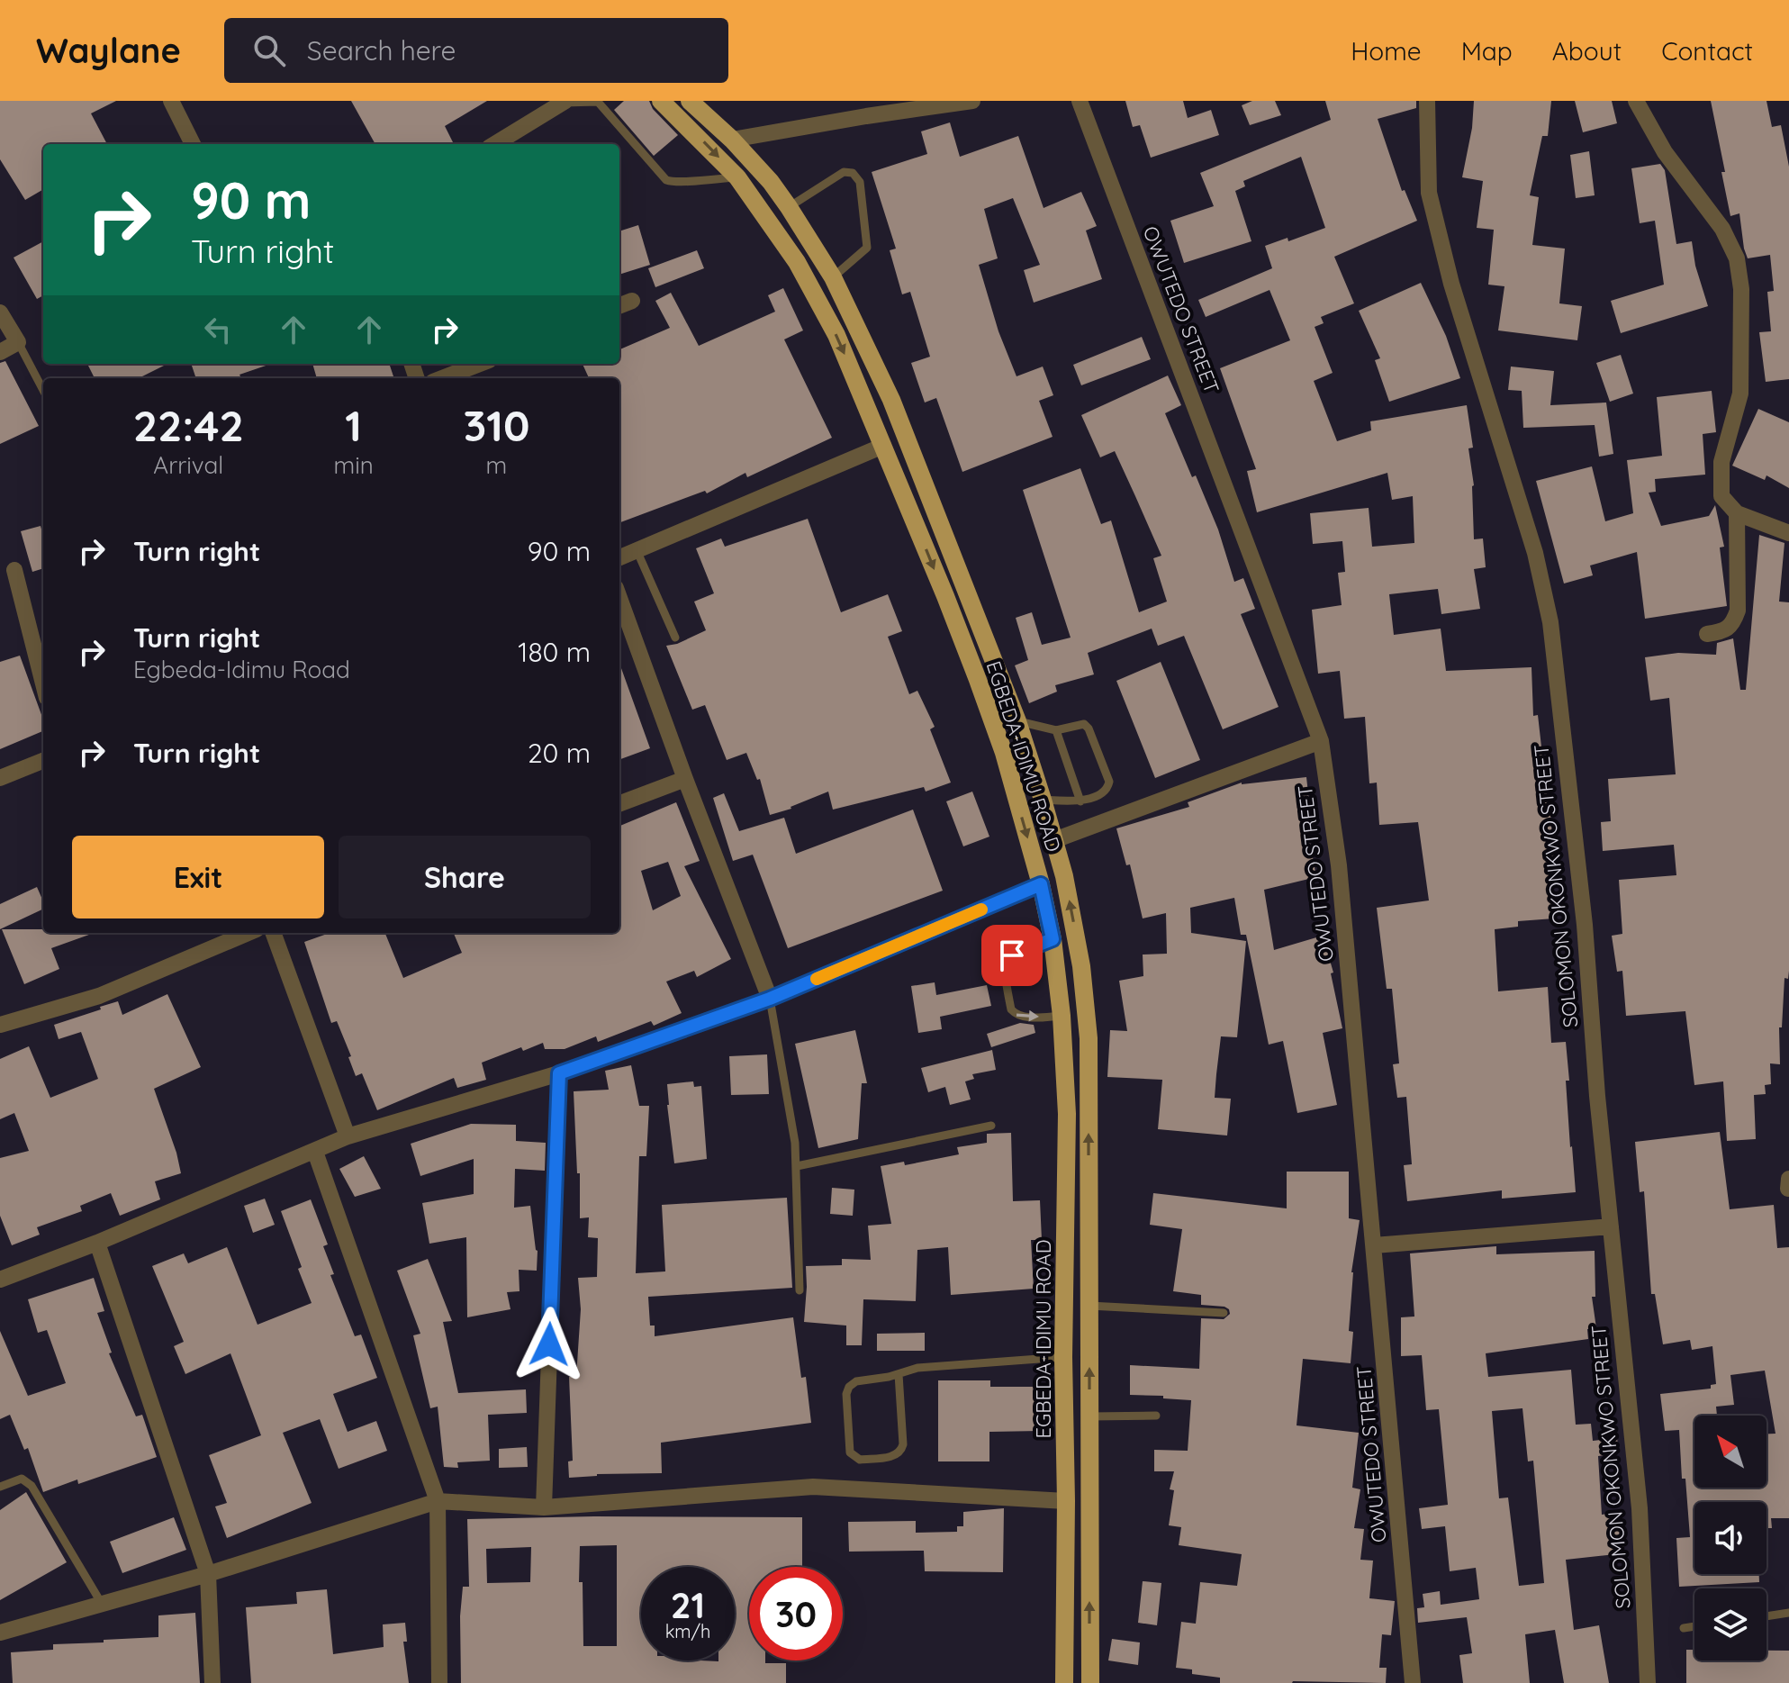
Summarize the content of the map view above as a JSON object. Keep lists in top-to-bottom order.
{
  "streets": {
    "main road": ["EGBEDA-IDIMU ROAD"],
    "street": ["OWUTEDO STREET", "SOLOMON OKONKWO STREET"]
  },
  "north": "top left",
  "page": {
    "header": "Waylane",
    "search": "Search here",
    "nav": [
      "Home",
      "Map",
      "About",
      "Contact"
    ],
    "turn": ["90 m", "Turn right"],
    "eta": [
      "22:42",
      "Arrival",
      "1",
      "min",
      "310",
      "m"
    ],
    "list": [
      {
        "name": "Turn right",
        "value": "90 m"
      },
      {
        "name": "Turn right",
        "note": "Egbeda-Idimu Road",
        "value": "180 m"
      },
      {
        "name": "Turn right",
        "value": "20 m"
      }
    ],
    "buttons": ["Exit", "Share"],
    "speed": "21 km/h",
    "limit": "30"
  }
}
